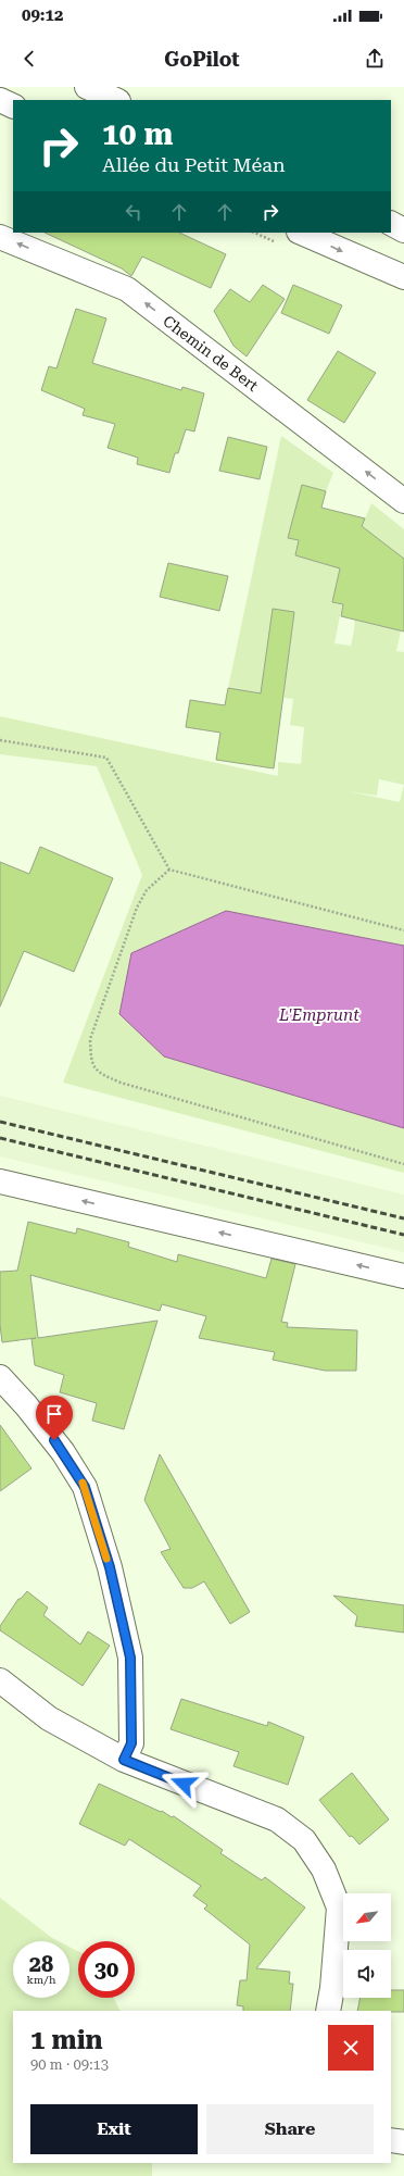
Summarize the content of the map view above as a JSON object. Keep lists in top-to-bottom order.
{
  "streets": {
    "street": ["Chemin de Bert"]
  },
  "water": ["L'Emprunt"],
  "north": "bottom left",
  "page": {
    "status": "09:12",
    "header": "GoPilot",
    "turn": ["10 m", "Allée du Petit Méan"],
    "speed": "28 km/h",
    "limit": "30",
    "heading": ["1 min", "90 m · 09:13"],
    "buttons": ["Exit", "Share"]
  }
}
